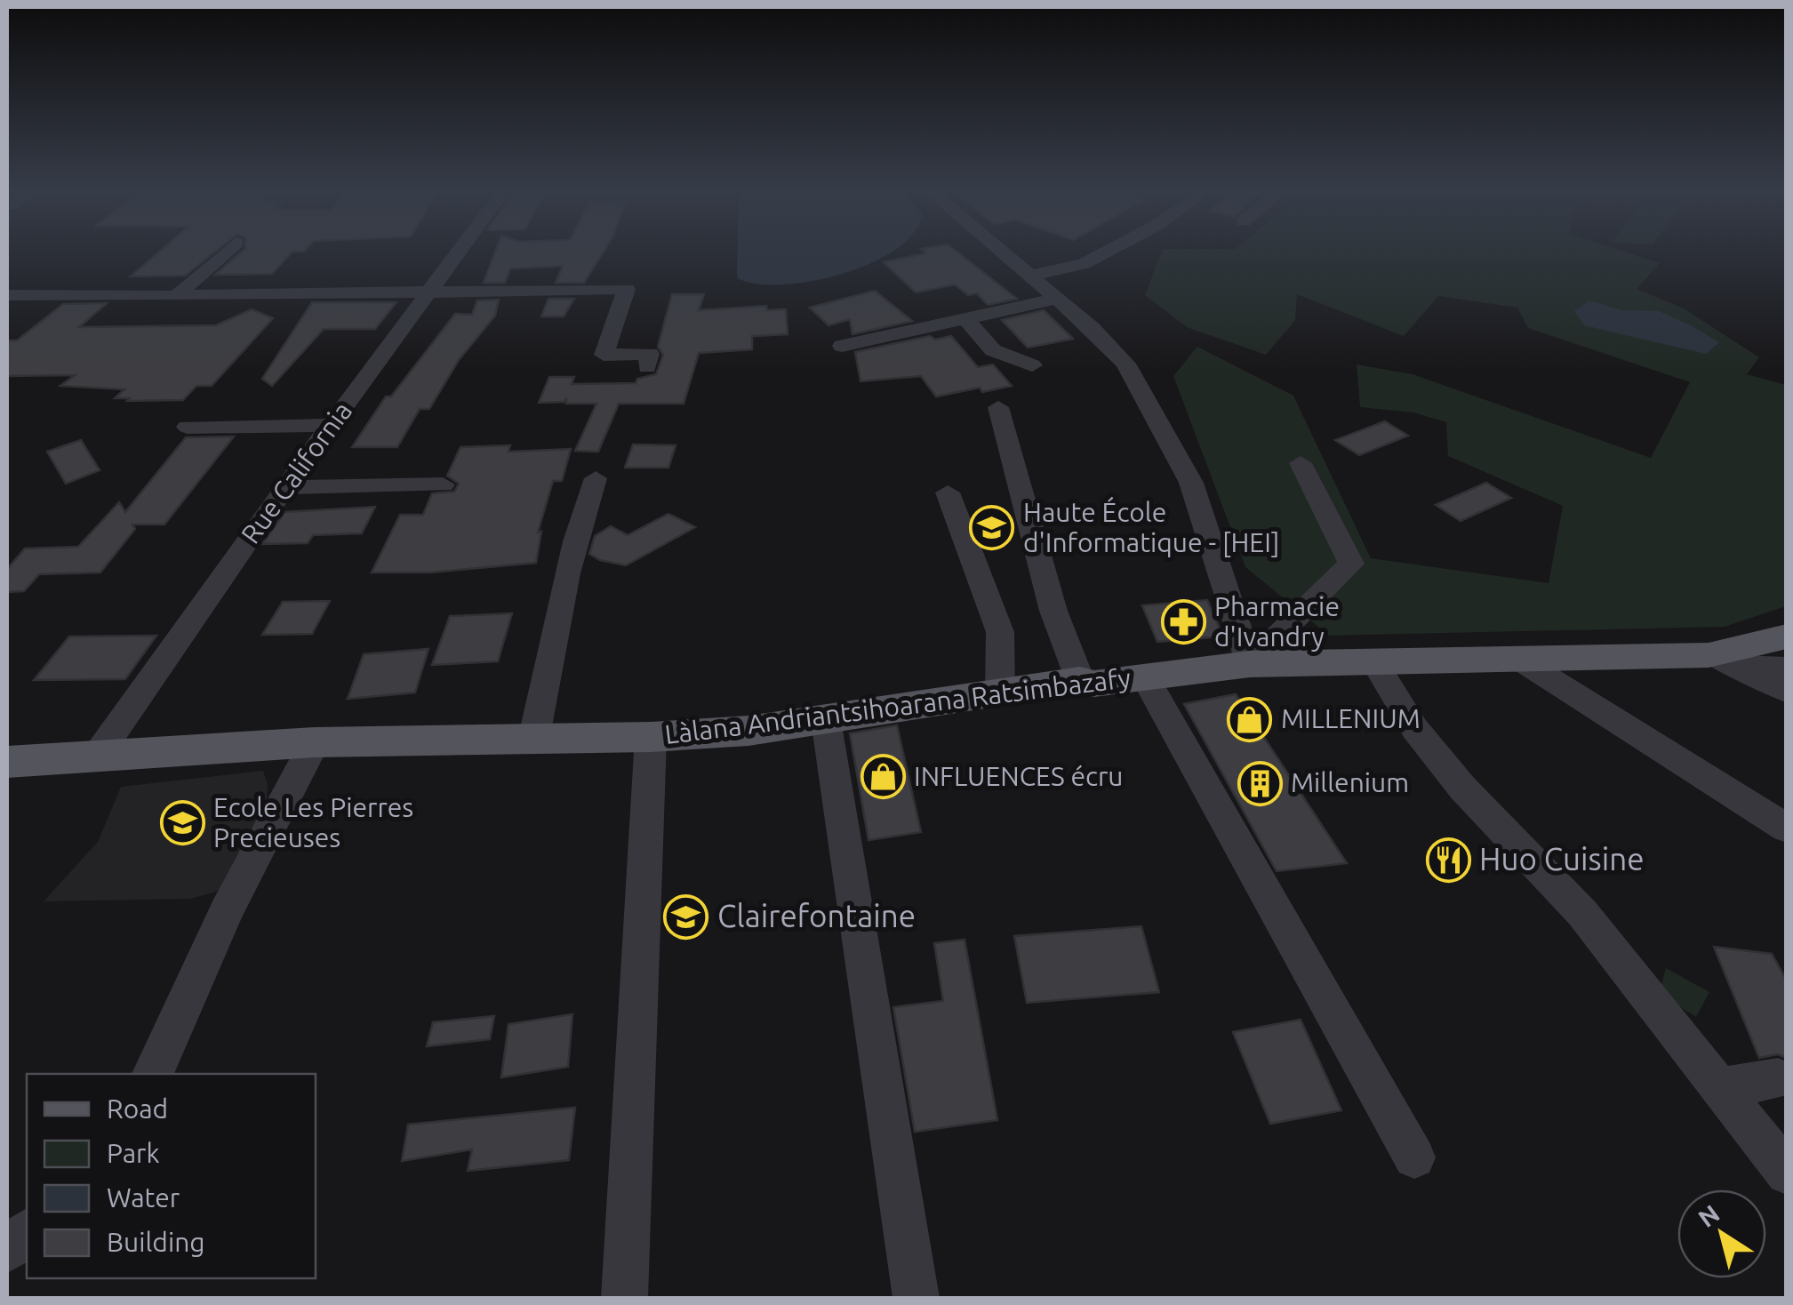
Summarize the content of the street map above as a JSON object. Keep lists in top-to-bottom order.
{
  "streets": {
    "main road": ["Làlana Andriantsihoarana Ratsimbazafy"],
    "street": ["Rue California"]
  },
  "crossings": [
    ["Rue California", "Làlana Andriantsihoarana Ratsimbazafy"]
  ],
  "places": {
    "school or university": ["Haute École d'Informatique - [HEI]", "Ecole Les Pierres Precieuses", "Clairefontaine"],
    "pharmacy": ["Pharmacie d'Ivandry"],
    "shop": ["MILLENIUM", "INFLUENCES écru"],
    "building": ["Millenium"],
    "restaurant": ["Huo Cuisine"]
  },
  "legend": [
    "Road",
    "Park",
    "Water",
    "Building"
  ],
  "north": "top left"
}
